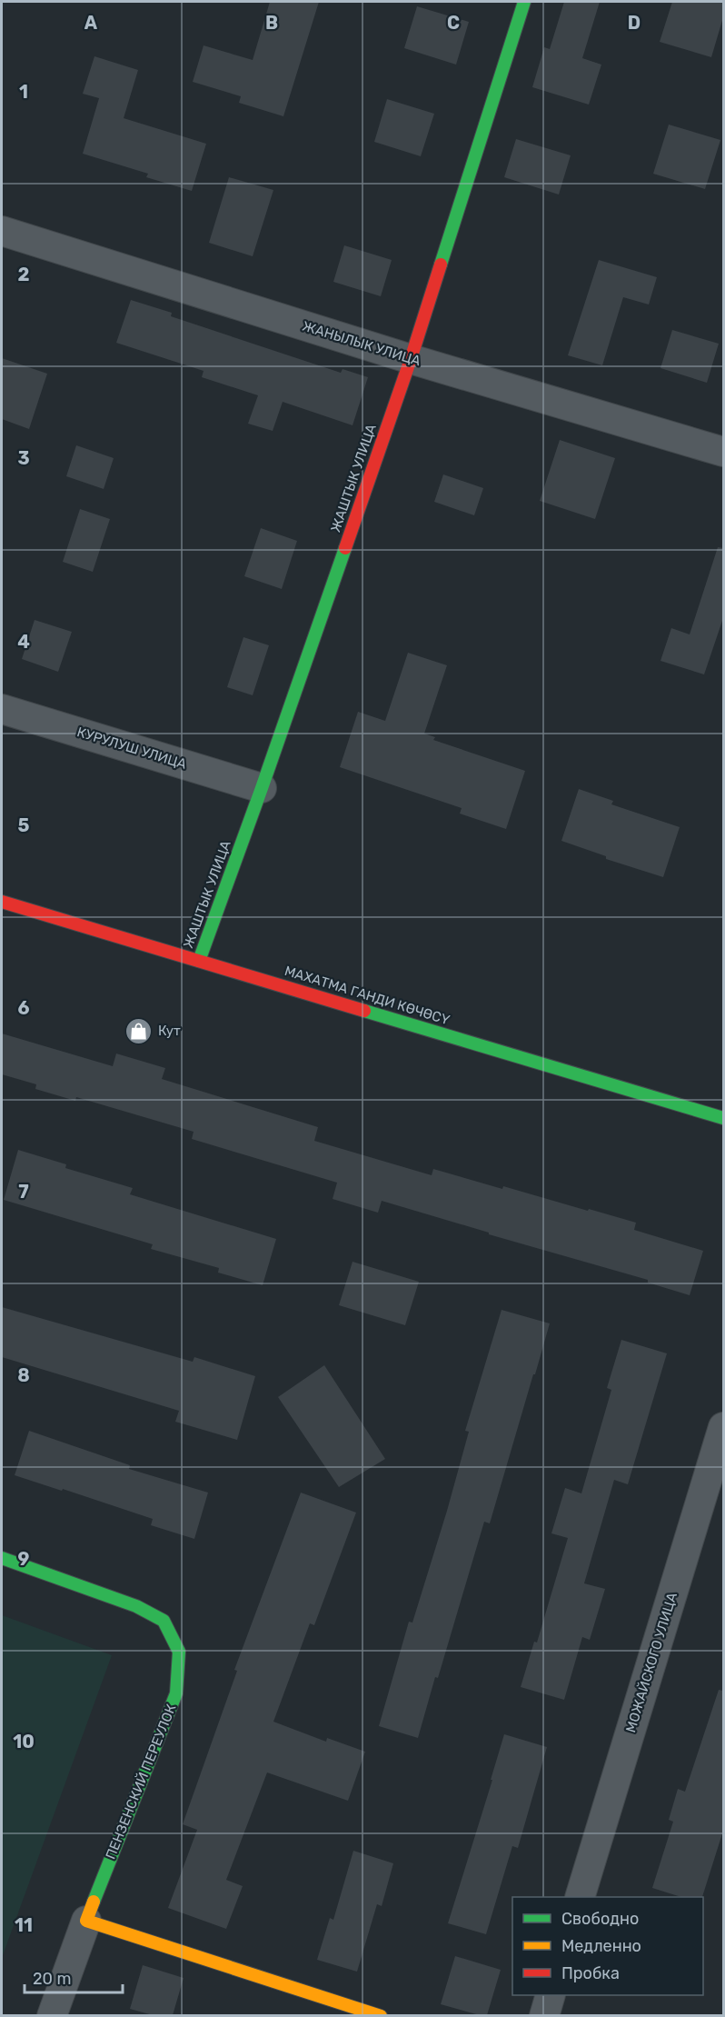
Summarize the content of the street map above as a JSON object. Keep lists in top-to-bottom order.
{
  "streets": {
    "street": [
      "ЖАНЫЛЫК УЛИЦА",
      "ЖАШТЫК УЛИЦА",
      "КУРУЛУШ УЛИЦА",
      "МАХАТМА ГАНДИ КӨЧӨСҮ",
      "МОЖАЙСКОГО УЛИЦА",
      "ПЕНЗЕНСКИЙ ПЕРЕУЛОК"
    ]
  },
  "crossings": [
    ["ЖАНЫЛЫК УЛИЦА", "ЖАШТЫК УЛИЦА"],
    ["ЖАШТЫК УЛИЦА", "КУРУЛУШ УЛИЦА"],
    ["ЖАШТЫК УЛИЦА", "МАХАТМА ГАНДИ КӨЧӨСҮ"]
  ],
  "places": {
    "shop": ["Кут"]
  },
  "legend": ["Свободно", "Медленно", "Пробка"],
  "scale_bar": "20 m",
  "grid": {
    "columns": [
      "A",
      "B",
      "C",
      "D"
    ],
    "rows": [
      "1",
      "2",
      "3",
      "4",
      "5",
      "6",
      "7",
      "8",
      "9",
      "10",
      "11"
    ]
  }
}
